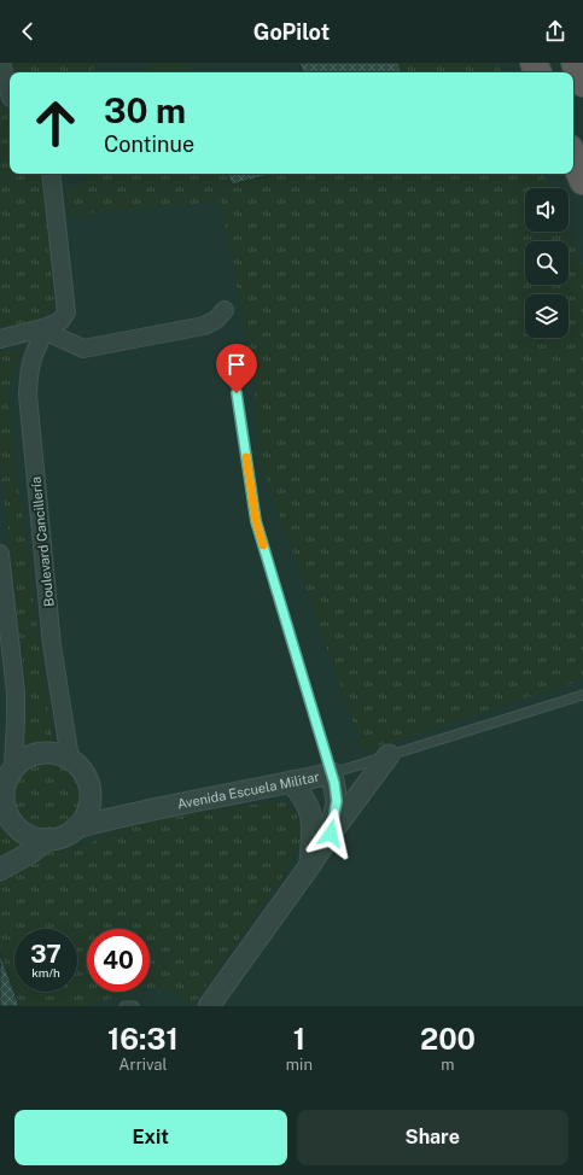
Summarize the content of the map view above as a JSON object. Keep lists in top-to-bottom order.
{
  "streets": {
    "street": ["Boulevard Cancillería", "Avenida Escuela Militar"]
  },
  "crossings": [
    ["Boulevard Cancillería", "Avenida Escuela Militar"]
  ],
  "page": {
    "header": "GoPilot",
    "turn": ["30 m", "Continue"],
    "speed": "37 km/h",
    "limit": "40",
    "eta": [
      "16:31",
      "Arrival",
      "1",
      "min",
      "200",
      "m"
    ],
    "buttons": ["Exit", "Share"]
  }
}
